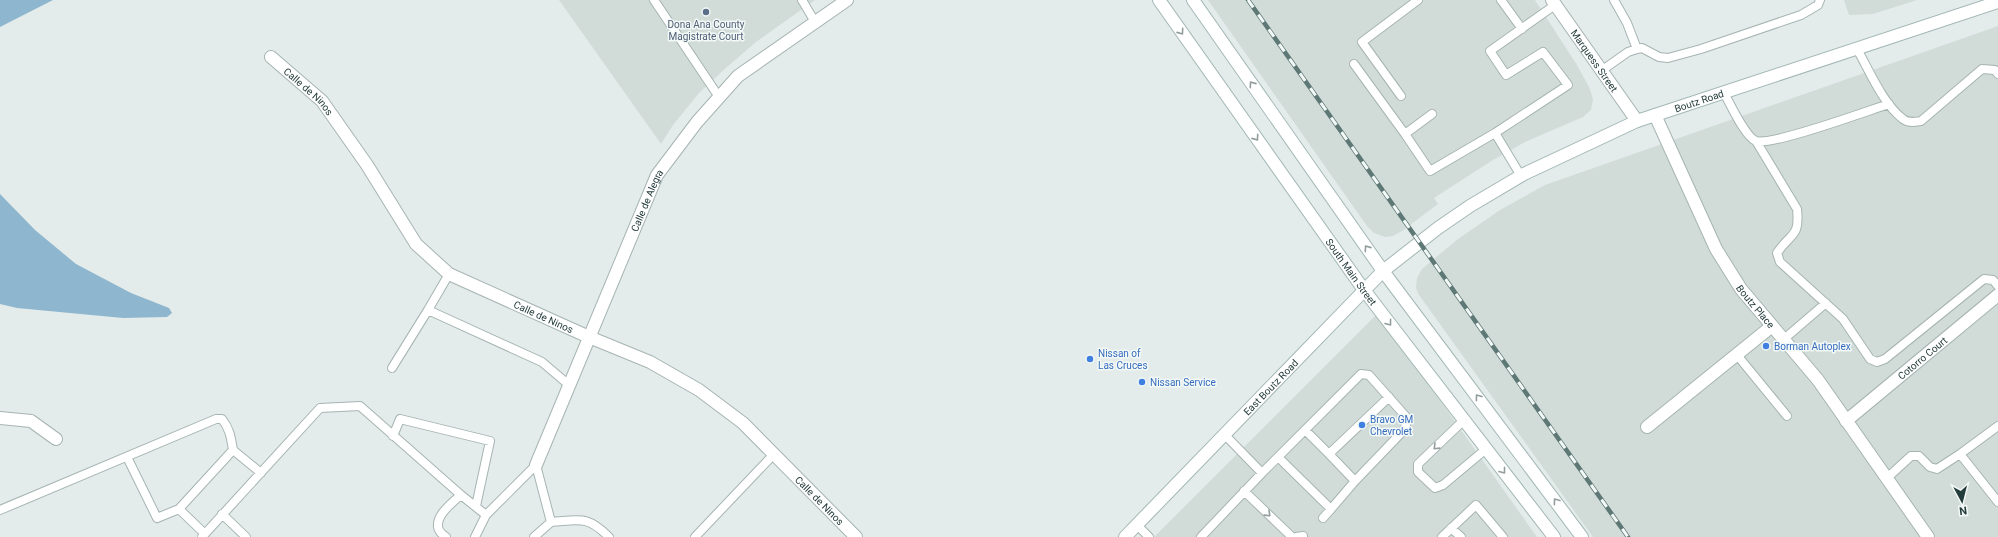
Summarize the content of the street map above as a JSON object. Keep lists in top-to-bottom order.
{
  "streets": {
    "street": [
      "Marquess Street",
      "Calle de Ninos",
      "Boutz Road",
      "Calle de Alegra",
      "South Main Street",
      "Boutz Place",
      "Cotorro Court",
      "East Boutz Road"
    ]
  },
  "crossings": [
    ["Marquess Street", "Boutz Road"],
    ["Calle de Ninos", "Calle de Alegra"],
    ["Boutz Road", "Boutz Place"],
    ["Boutz Road", "East Boutz Road"],
    ["South Main Street", "East Boutz Road"],
    ["Boutz Place", "Cotorro Court"]
  ],
  "places": [
    "Dona Ana County Magistrate Court",
    "Borman Autoplex",
    "Nissan of Las Cruces",
    "Nissan Service",
    "Bravo GM Chevrolet"
  ],
  "north": "bottom"
}
